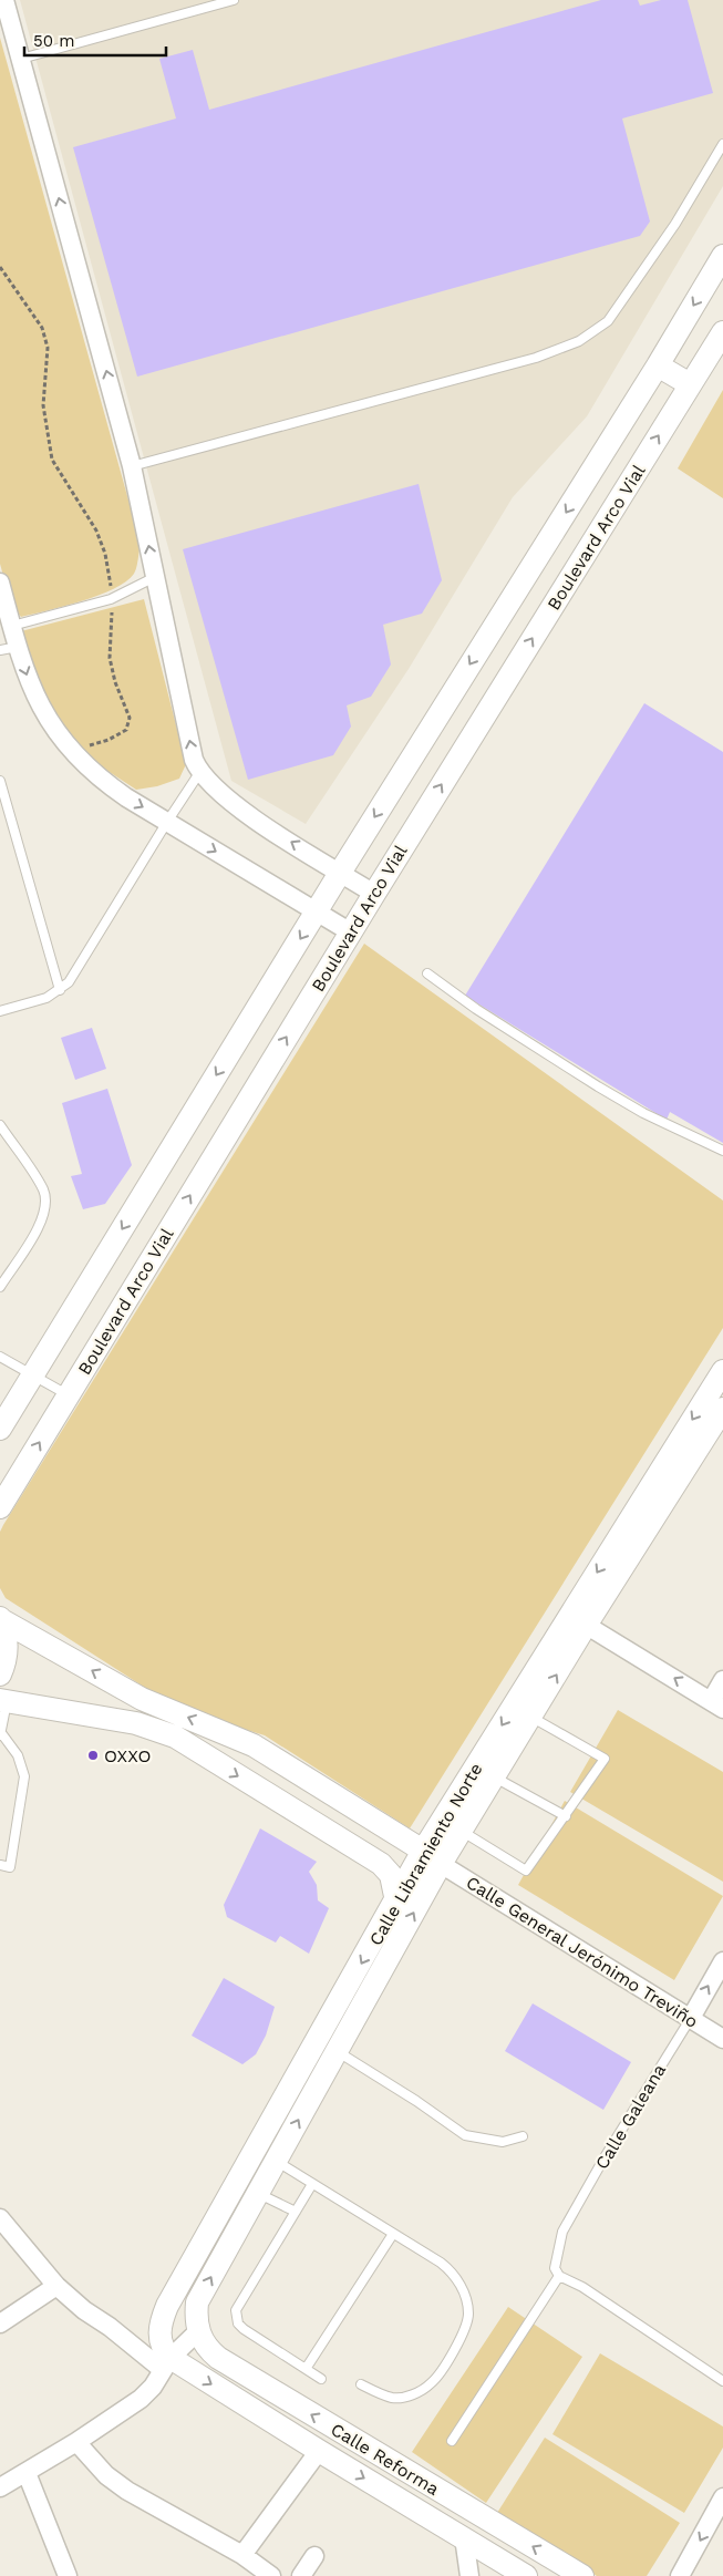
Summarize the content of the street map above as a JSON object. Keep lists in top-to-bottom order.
{
  "streets": {
    "street": [
      "Boulevard Arco Vial",
      "Calle Libramiento Norte",
      "Calle General Jerónimo Treviño",
      "Calle Galeana",
      "Calle Reforma"
    ]
  },
  "crossings": [
    ["Calle Libramiento Norte", "Calle General Jerónimo Treviño"],
    ["Calle Libramiento Norte", "Calle Reforma"],
    ["Calle General Jerónimo Treviño", "Calle Galeana"]
  ],
  "places": ["OXXO"],
  "scale_bar": "50 m"
}
